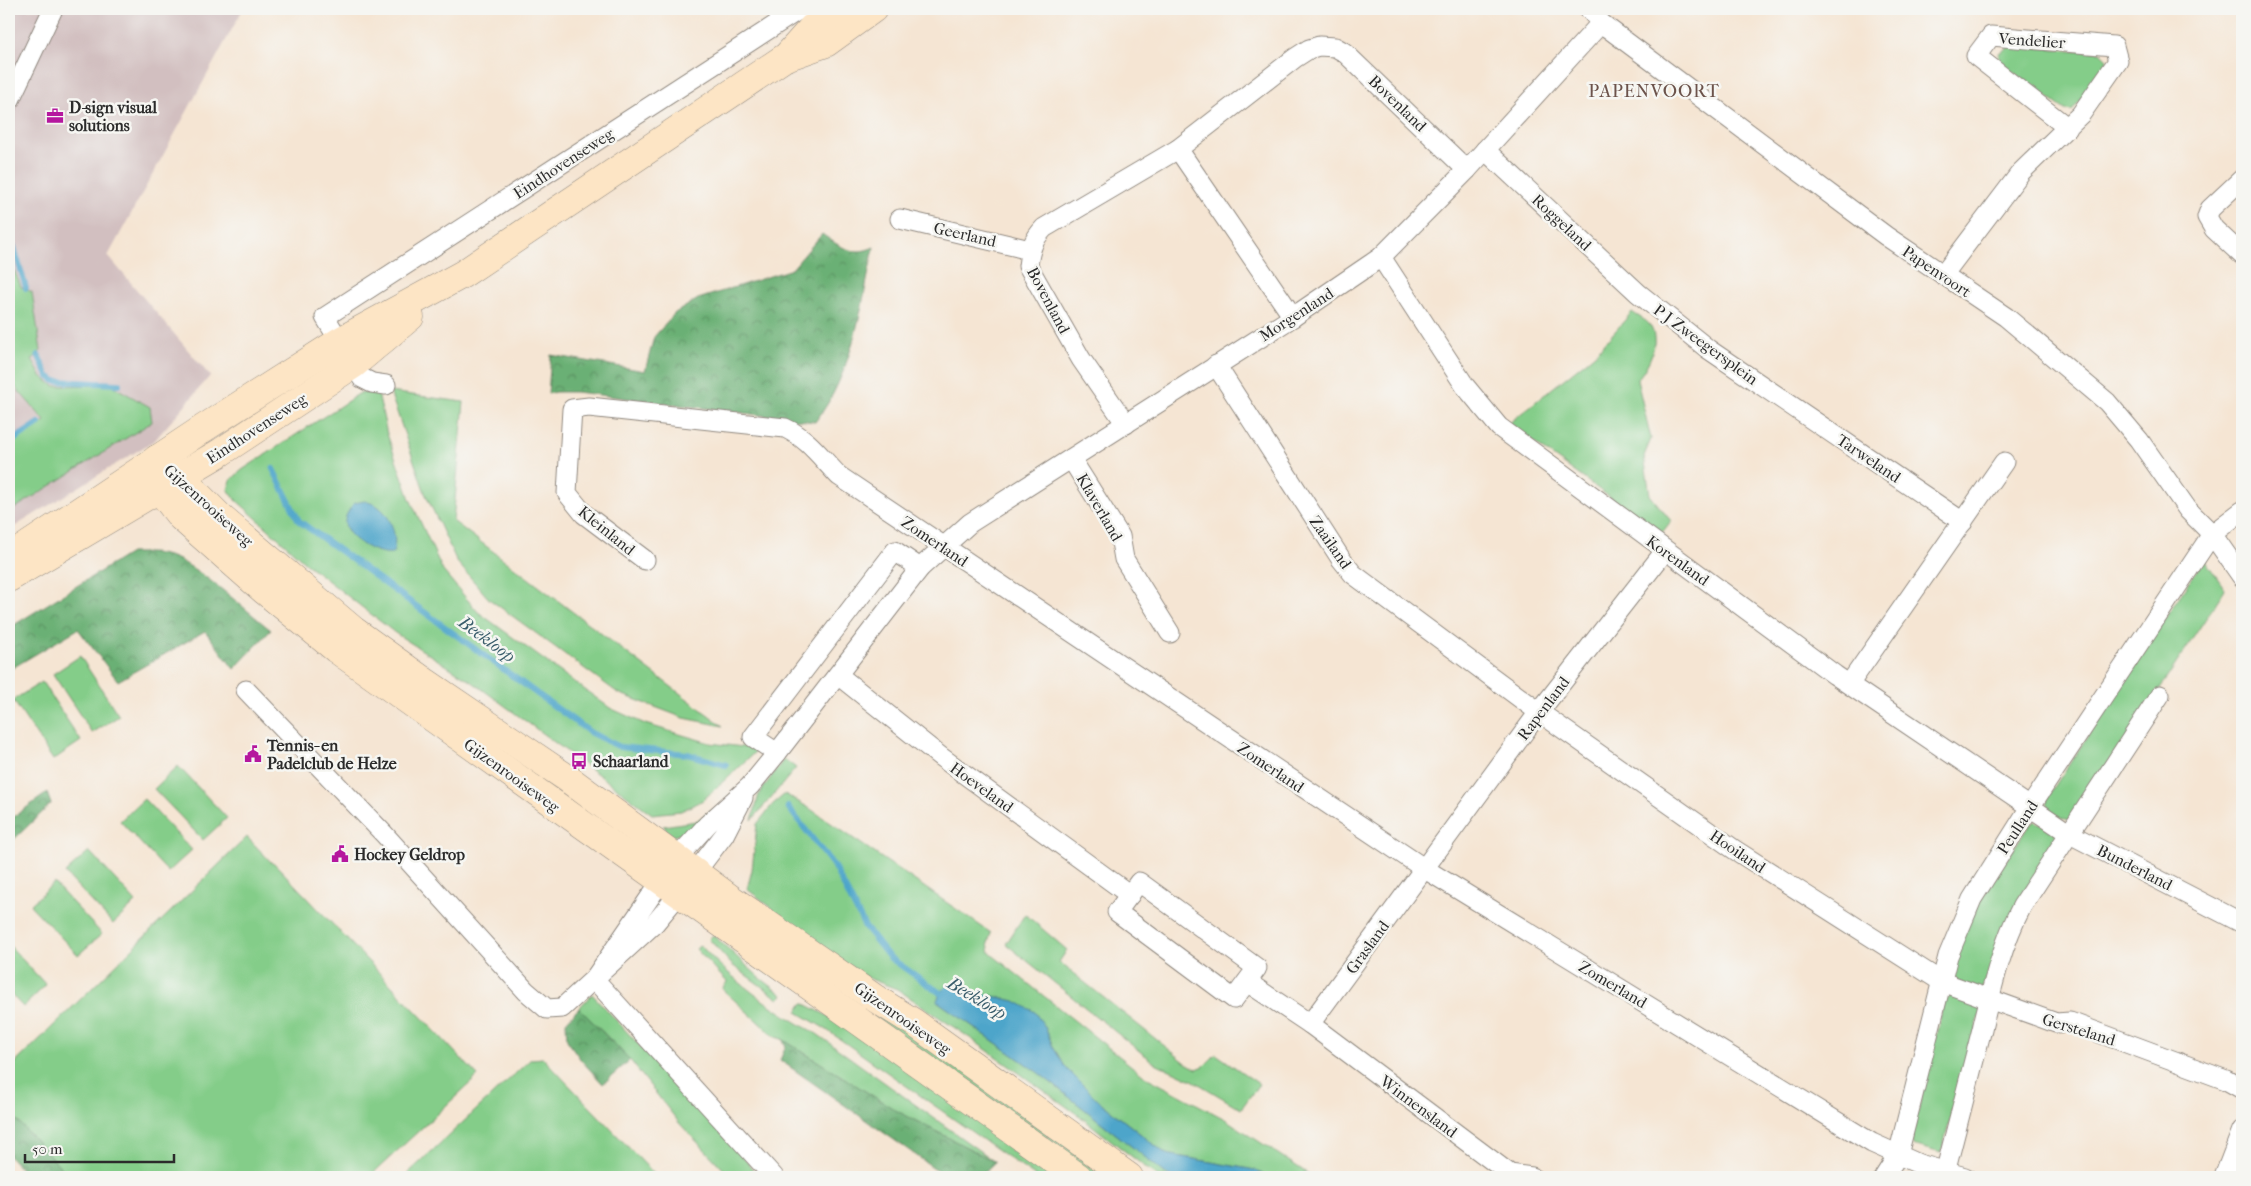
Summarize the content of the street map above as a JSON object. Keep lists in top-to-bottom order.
{
  "streets": {
    "main road": ["Eindhovenseweg", "Gijzenrooiseweg"],
    "street": [
      "Vendelier",
      "Bovenland",
      "Roggeland",
      "Geerland",
      "Papenvoort",
      "Morgenland",
      "P J Zweegersplein",
      "Tarweland",
      "Klaverland",
      "Kleinland",
      "Zomerland",
      "Zaailand",
      "Korenland",
      "Rapenland",
      "Hoeveland",
      "Peulland",
      "Hooiland",
      "Bunderland",
      "Grasland",
      "Gersteland",
      "Winnensland"
    ]
  },
  "crossings": [
    ["Vendelier", "Papenvoort"],
    ["Bovenland", "Geerland"],
    ["Bovenland", "Morgenland"],
    ["Eindhovenseweg", "Gijzenrooiseweg"],
    ["Roggeland", "Morgenland"],
    ["Roggeland", "P J Zweegersplein"],
    ["Papenvoort", "Morgenland"],
    ["Papenvoort", "Peulland"],
    ["Morgenland", "Klaverland"],
    ["Morgenland", "Zomerland"],
    ["Morgenland", "Zaailand"],
    ["Morgenland", "Korenland"],
    ["P J Zweegersplein", "Tarweland"],
    ["Kleinland", "Zomerland"],
    ["Zomerland", "Rapenland"],
    ["Zomerland", "Peulland"],
    ["Zomerland", "Grasland"],
    ["Zaailand", "Rapenland"],
    ["Zaailand", "Hooiland"],
    ["Korenland", "Rapenland"],
    ["Korenland", "Peulland"],
    ["Korenland", "Bunderland"],
    ["Rapenland", "Hooiland"],
    ["Rapenland", "Grasland"],
    ["Peulland", "Hooiland"],
    ["Peulland", "Bunderland"],
    ["Peulland", "Gersteland"],
    ["Hooiland", "Gersteland"],
    ["Grasland", "Winnensland"]
  ],
  "districts": ["PAPENVOORT"],
  "water": ["Beekloop"],
  "places": {
    "office": ["D-sign visual solutions"],
    "public building": ["Tennis- en Padelclub de Helze", "Hockey Geldrop"],
    "bus stop": ["Schaarland"]
  },
  "scale_bar": "50 m"
}
